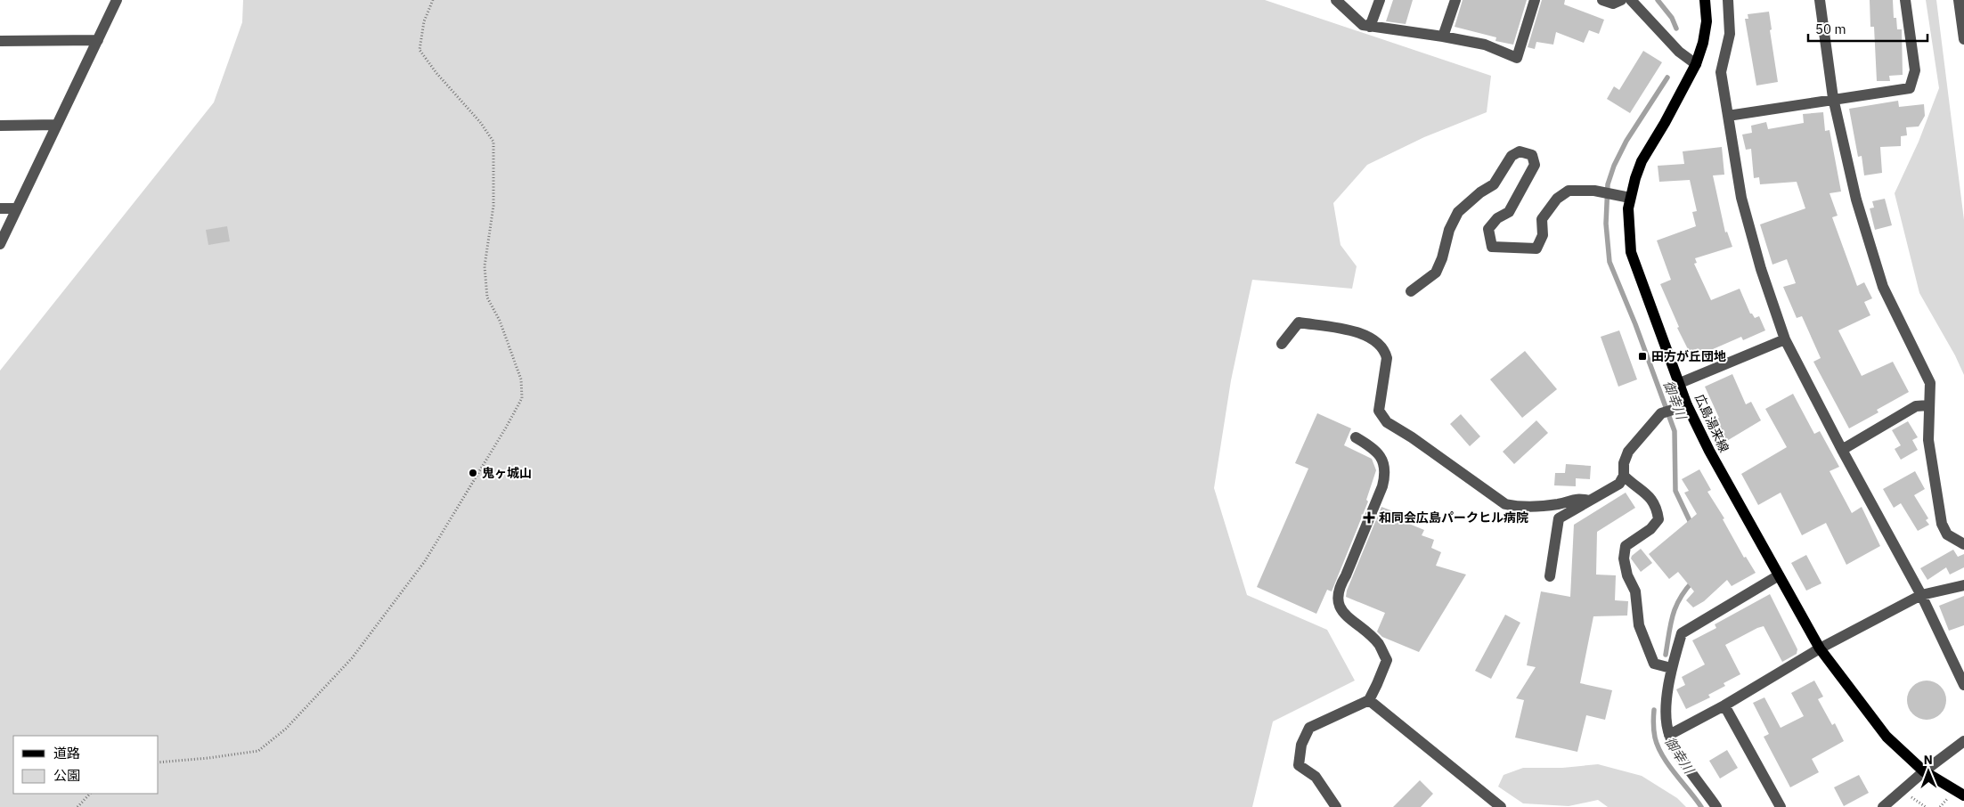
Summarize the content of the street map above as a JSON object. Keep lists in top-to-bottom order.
{
  "streets": {
    "main road": ["広島湯来線"]
  },
  "water": ["御幸川"],
  "places": {
    "transit": ["田方が丘団地"],
    "other": ["鬼ヶ城山"],
    "health": ["和同会広島パークヒル病院"]
  },
  "legend": ["道路", "公園"],
  "scale_bar": "50 m",
  "north": "top"
}
